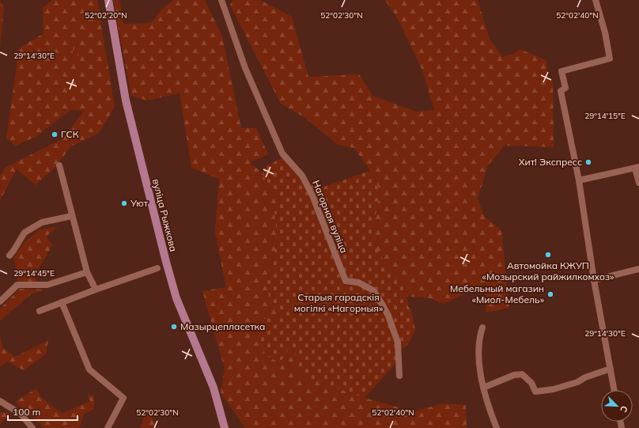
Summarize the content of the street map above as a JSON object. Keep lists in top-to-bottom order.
{
  "streets": {
    "main road": ["вуліца Рыжкова"],
    "street": ["Нагорная вуліца"]
  },
  "parks": ["Старыя гарадскія могілкі «Нагорныя»"],
  "places": [
    "ГСК",
    "Хит! Экспресс",
    "Уют",
    "Автомойка КЖУП «Мозырский райжилкомхоз»",
    "Мебельный магазин «Миол-Мебель»",
    "Мазырцепласетка"
  ],
  "scale_bar": "100 m",
  "north": "bottom right",
  "coordinates": [
    "52°02'20\"N",
    "52°02'30\"N",
    "52°02'40\"N",
    "29°14'30\"E",
    "29°14'15\"E",
    "29°14'45\"E"
  ]
}
